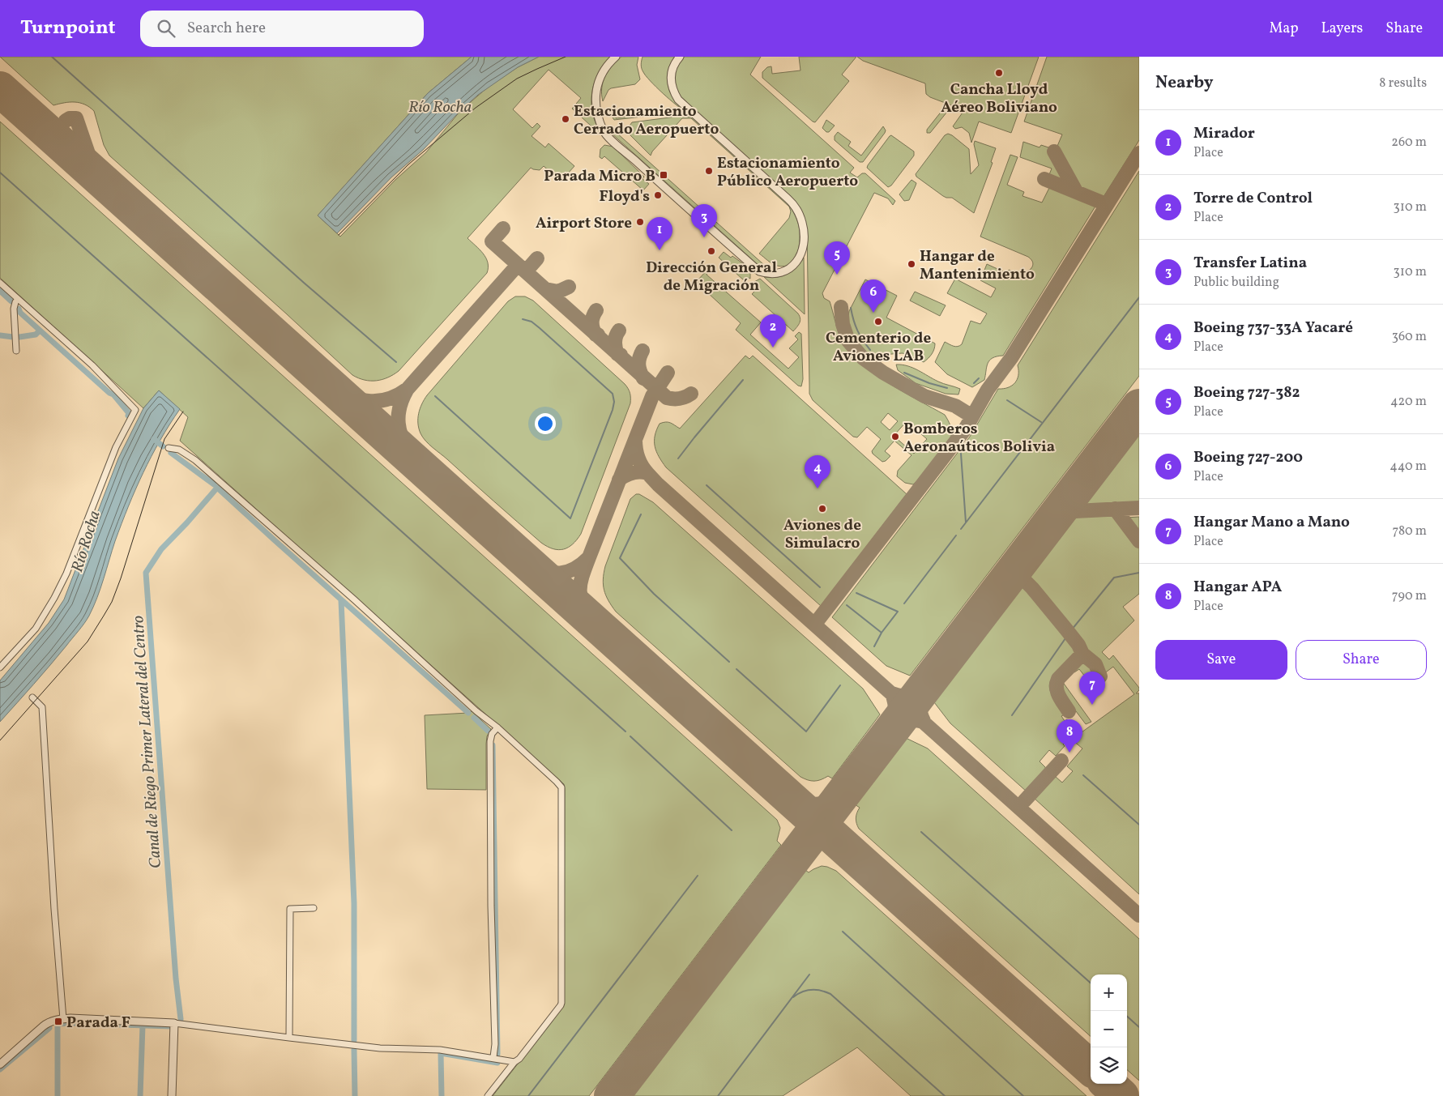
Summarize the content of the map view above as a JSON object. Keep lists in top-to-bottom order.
{
  "water": ["Río Rocha", "Canal de Riego Primer Lateral del Centro"],
  "places": {
    "other": [
      "Cancha Lloyd Aéreo Boliviano",
      "Estacionamiento Cerrado Aeropuerto",
      "Estacionamiento Público Aeropuerto",
      "Floyd's",
      "Airport Store",
      "Dirección General de Migración",
      "Hangar de Mantenimiento",
      "Cementerio de Aviones LAB",
      "Bomberos Aeronaúticos Bolivia",
      "Aviones de Simulacro"
    ],
    "transit": ["Parada Micro B", "Parada F"]
  },
  "page": {
    "header": "Turnpoint",
    "search": "Search here",
    "nav": ["Map", "Layers", "Share"],
    "heading": ["Nearby", "8 results"],
    "list": [
      {
        "mark": "1",
        "name": "Mirador",
        "note": "Place",
        "value": "260 m"
      },
      {
        "mark": "2",
        "name": "Torre de Control",
        "note": "Place",
        "value": "310 m"
      },
      {
        "mark": "3",
        "name": "Transfer Latina",
        "note": "Public building",
        "value": "310 m"
      },
      {
        "mark": "4",
        "name": "Boeing 737-33A Yacaré",
        "note": "Place",
        "value": "360 m"
      },
      {
        "mark": "5",
        "name": "Boeing 727-382",
        "note": "Place",
        "value": "420 m"
      },
      {
        "mark": "6",
        "name": "Boeing 727-200",
        "note": "Place",
        "value": "440 m"
      },
      {
        "mark": "7",
        "name": "Hangar Mano a Mano",
        "note": "Place",
        "value": "780 m"
      },
      {
        "mark": "8",
        "name": "Hangar APA",
        "note": "Place",
        "value": "790 m"
      }
    ],
    "pins": [
      "3",
      "1",
      "5",
      "6",
      "2",
      "4",
      "7",
      "8"
    ],
    "buttons": ["Save", "Share"],
    "map_buttons": ["+", "−"]
  }
}
